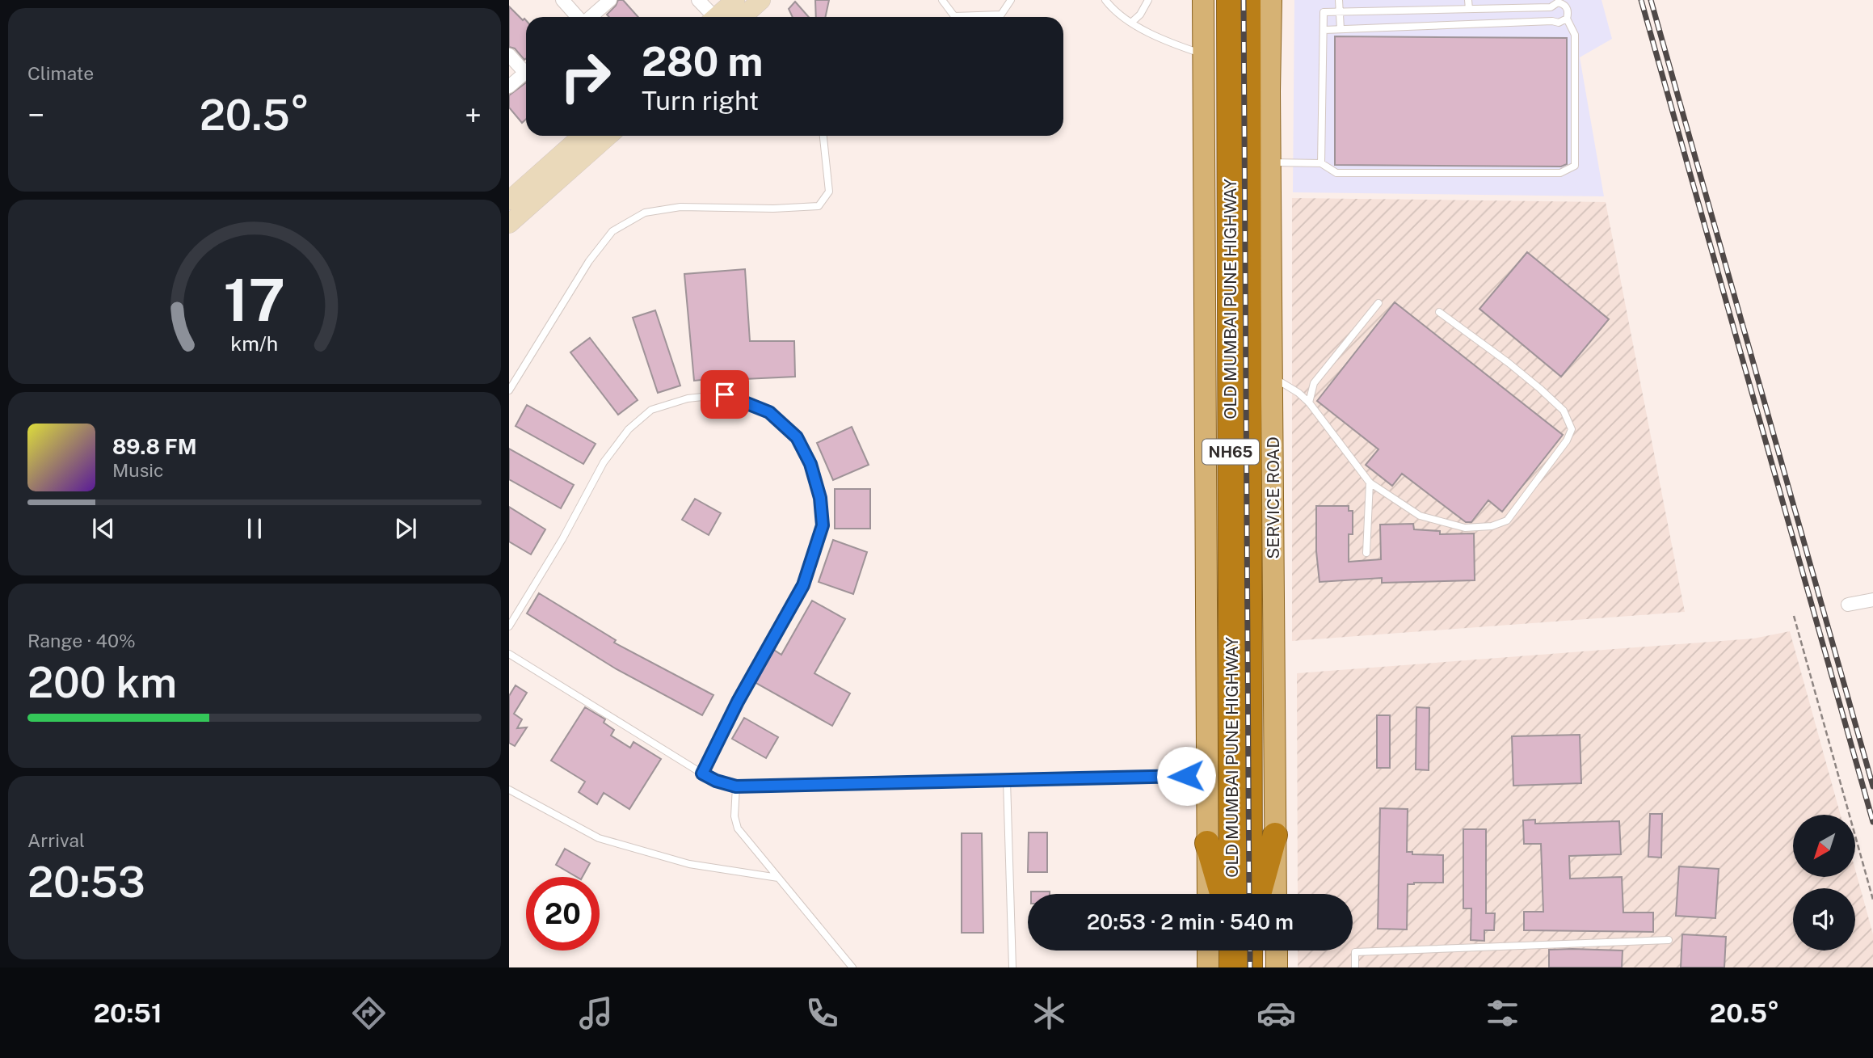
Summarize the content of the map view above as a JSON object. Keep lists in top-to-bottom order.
{
  "streets": {
    "highway": ["OLD MUMBAI PUNE HIGHWAY", "NH65"],
    "main road": ["SERVICE ROAD"]
  },
  "north": "bottom left",
  "page": {
    "tile": [
      "Climate",
      ["Range · 40%", "200 km"],
      ["Arrival", "20:53"]
    ],
    "turn": ["280 m", "Turn right"],
    "heat": ["−", "20.5°", "+"],
    "song": ["89.8 FM", "Music"],
    "limit": "20",
    "trip": "20:53 · 2 min · 540 m",
    "tabs": ["20:51", "20.5°"],
    "gauge": ["17", "km/h"]
  }
}
